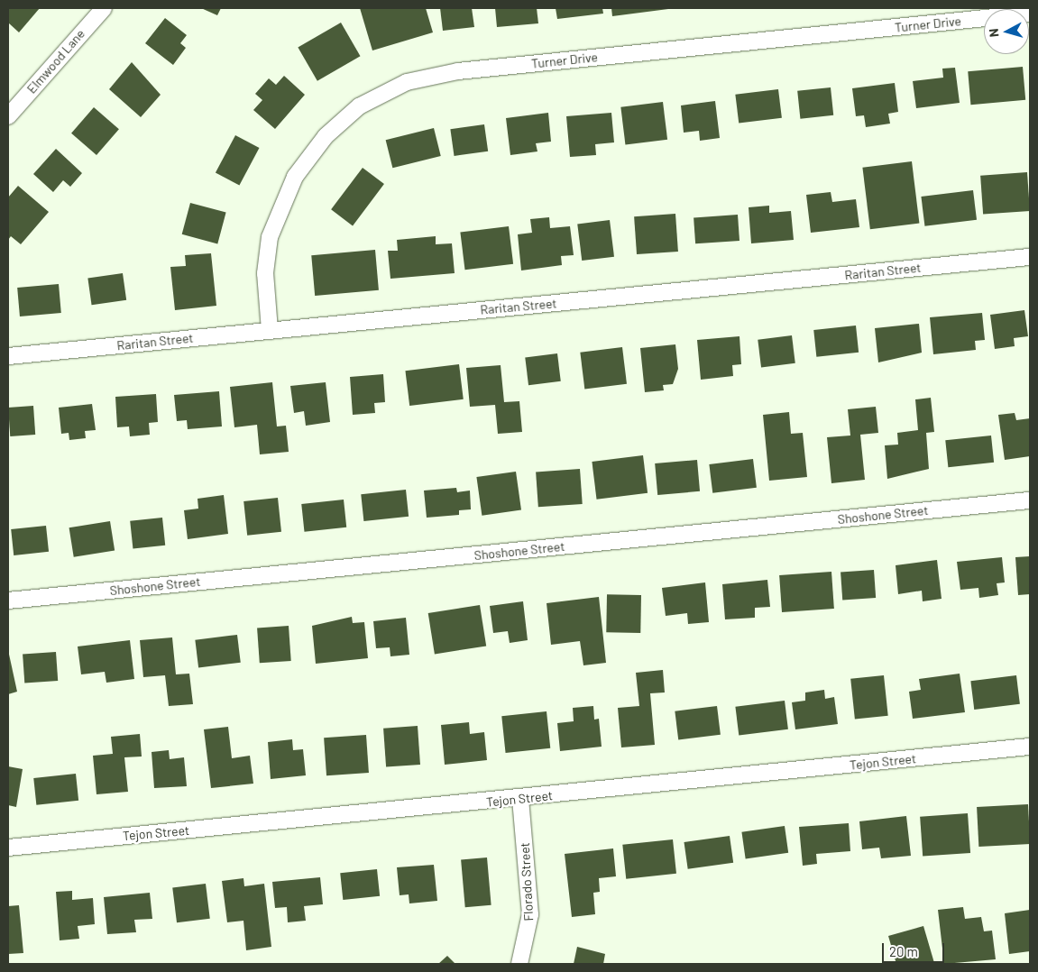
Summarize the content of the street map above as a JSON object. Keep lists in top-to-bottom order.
{
  "streets": {
    "street": [
      "Turner Drive",
      "Elmwood Lane",
      "Raritan Street",
      "Shoshone Street",
      "Tejon Street",
      "Florado Street"
    ]
  },
  "crossings": [
    ["Turner Drive", "Raritan Street"],
    ["Tejon Street", "Florado Street"]
  ],
  "scale_bar": "20 m",
  "north": "left"
}
